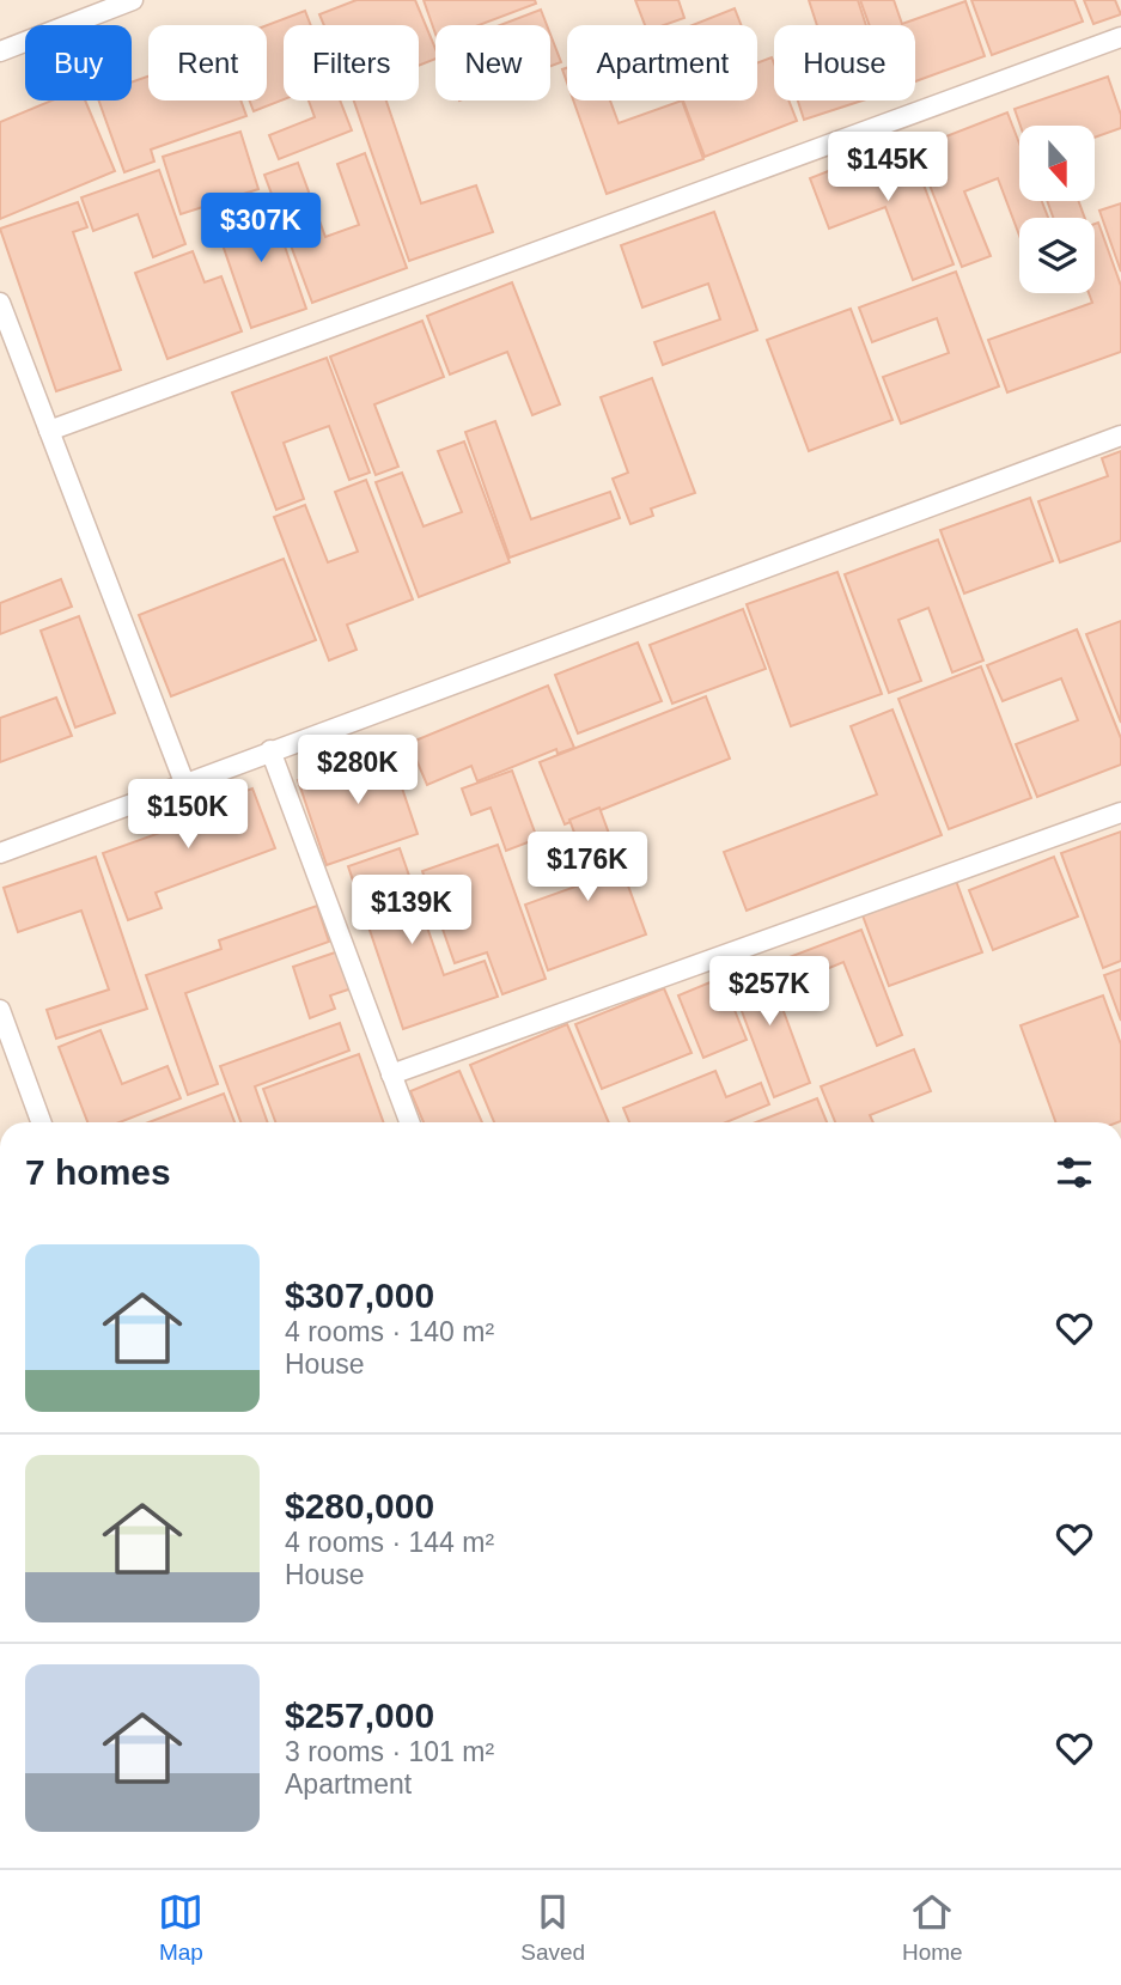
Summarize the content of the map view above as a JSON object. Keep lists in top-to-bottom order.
{
  "north": "bottom",
  "page": {
    "chip": [
      "Buy",
      "Rent",
      "Filters",
      "New",
      "Apartment",
      "House"
    ],
    "price": [
      "$145K",
      "$307K",
      "$280K",
      "$150K",
      "$176K",
      "$139K",
      "$257K"
    ],
    "heading": "7 homes",
    "list": [
      {
        "name": "$307,000",
        "note": "4 rooms · 140 m² · House"
      },
      {
        "name": "$280,000",
        "note": "4 rooms · 144 m² · House"
      },
      {
        "name": "$257,000",
        "note": "3 rooms · 101 m² · Apartment"
      }
    ],
    "tabs": ["Map", "Saved", "Home"]
  }
}
